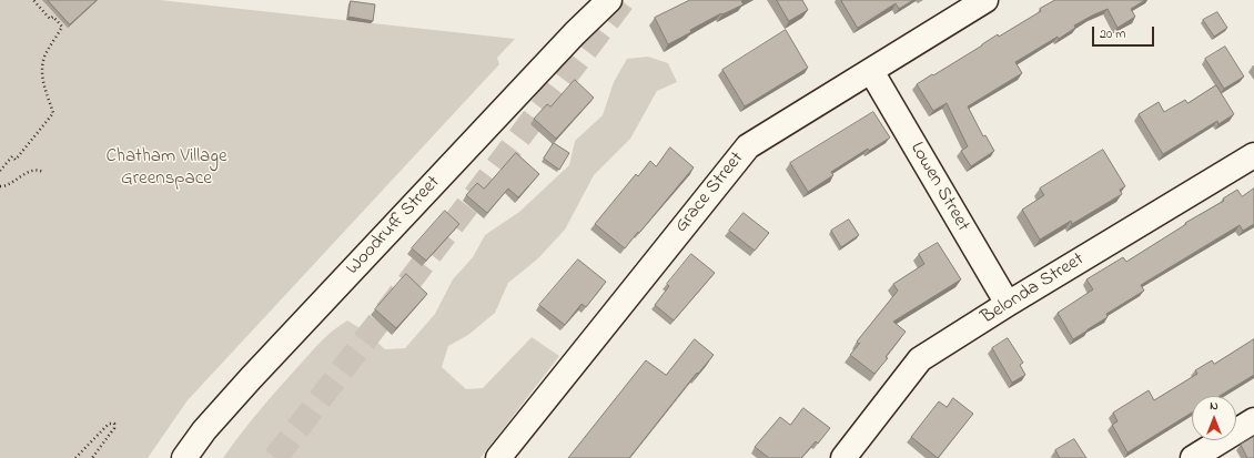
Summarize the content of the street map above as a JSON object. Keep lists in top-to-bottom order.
{
  "streets": {
    "street": [
      "Lowen Street",
      "Grace Street",
      "Woodruff Street",
      "Belonda Street"
    ]
  },
  "crossings": [
    ["Lowen Street", "Grace Street"],
    ["Lowen Street", "Belonda Street"]
  ],
  "parks": ["Chatham Village Greenspace"],
  "scale_bar": "20 m",
  "north": "top"
}
